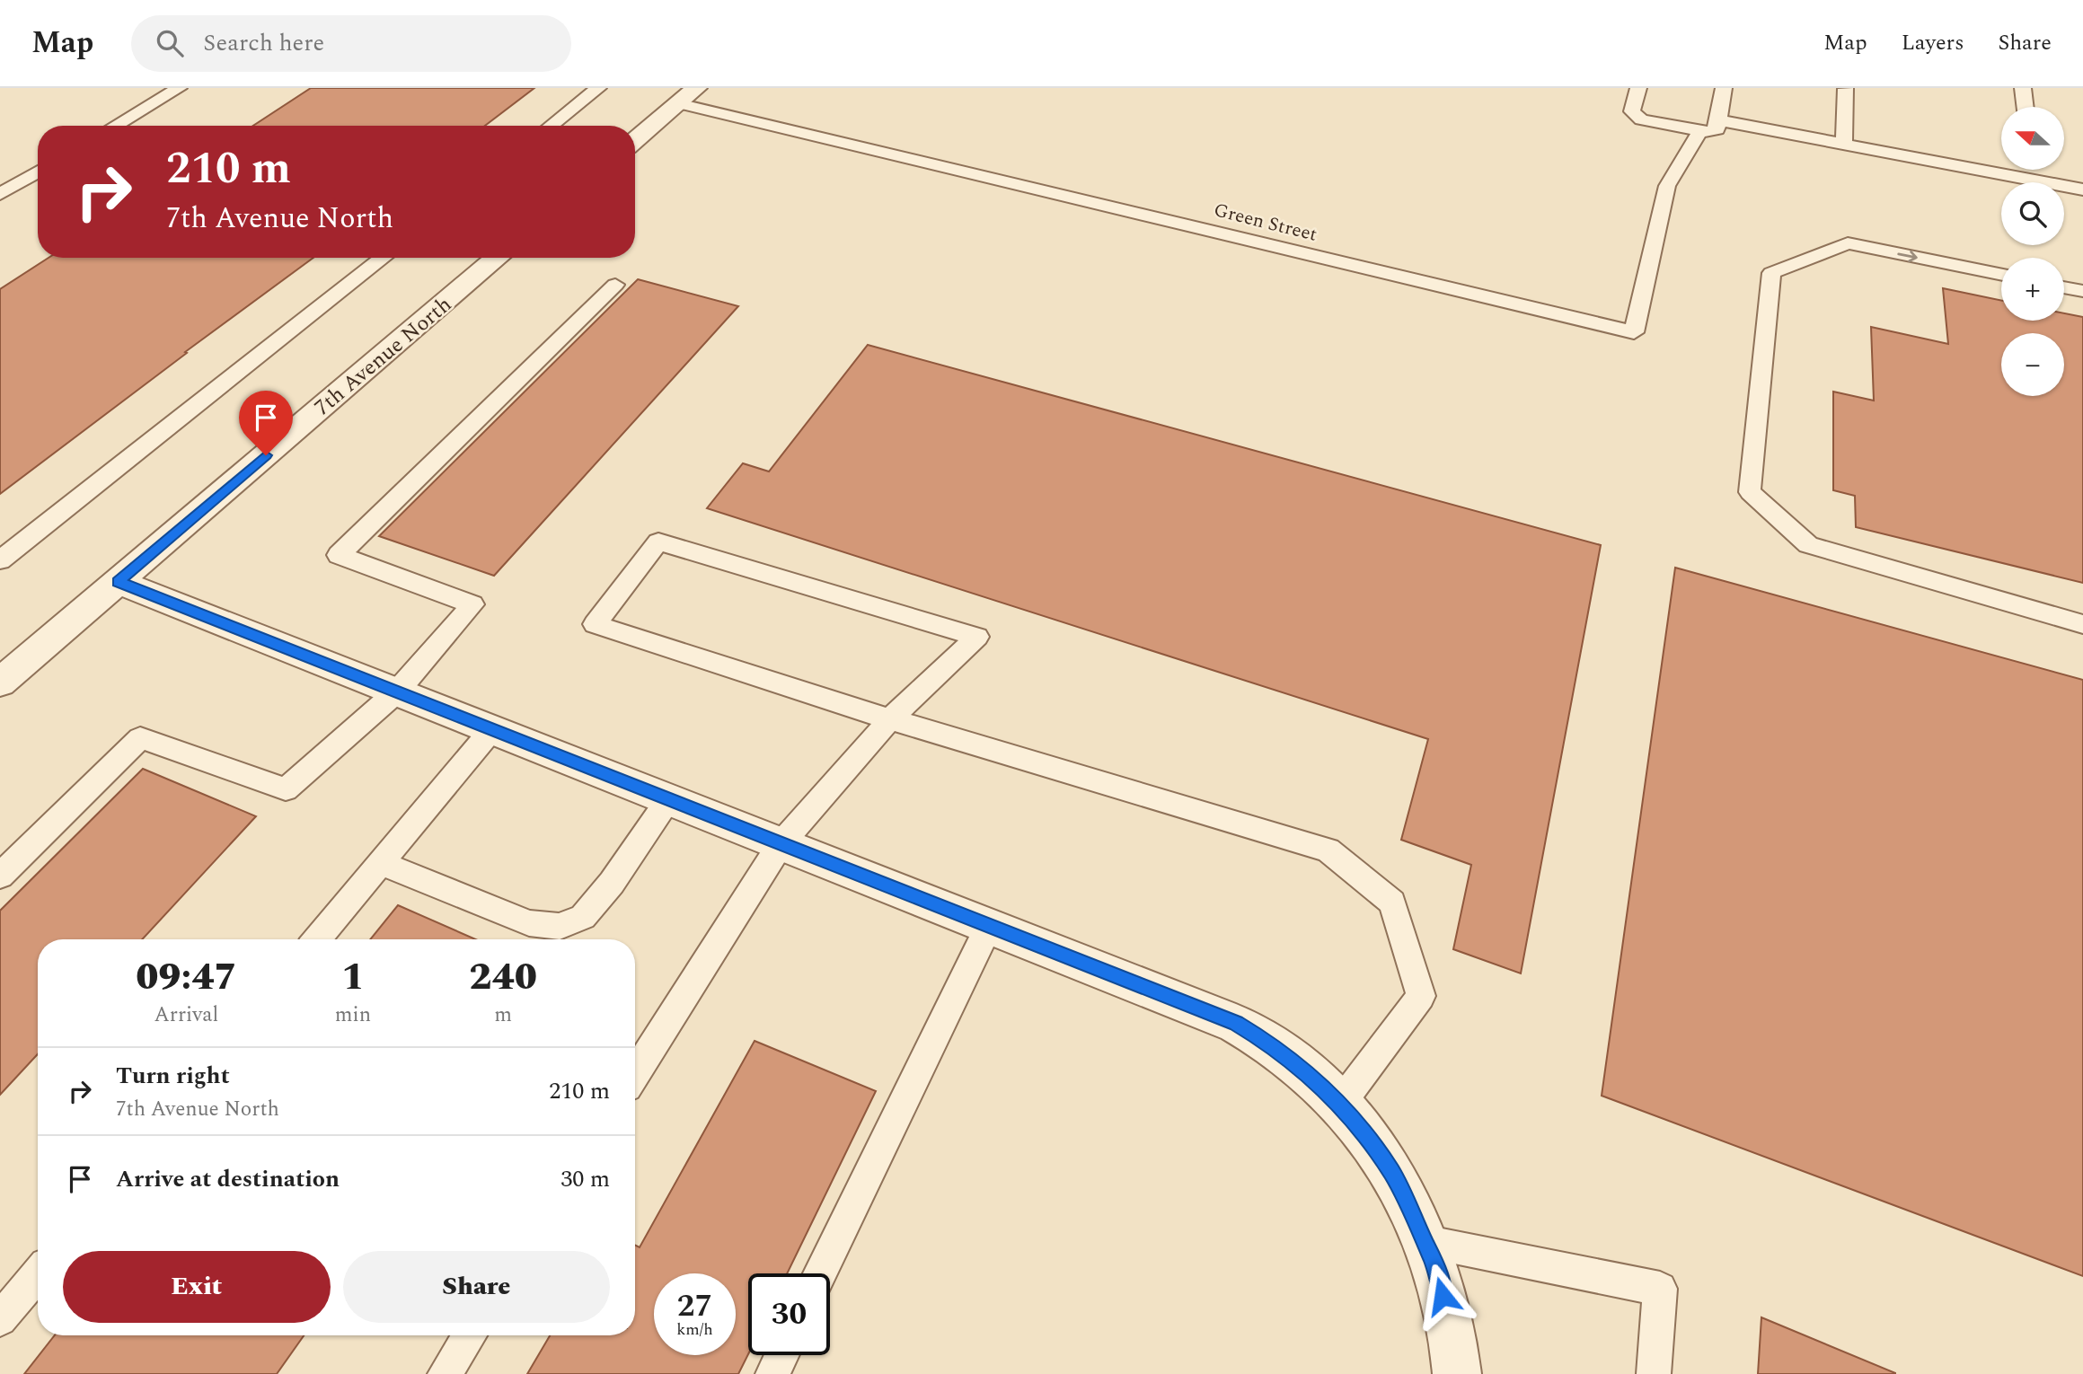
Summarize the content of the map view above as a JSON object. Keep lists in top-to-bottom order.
{
  "streets": {
    "street": ["7th Avenue North"],
    "lane": ["Green Street"]
  },
  "north": "left",
  "page": {
    "header": "Map",
    "search": "Search here",
    "nav": ["Map", "Layers", "Share"],
    "map_buttons": ["+", "−"],
    "turn": ["210 m", "7th Avenue North"],
    "eta": [
      "09:47",
      "Arrival",
      "1",
      "min",
      "240",
      "m"
    ],
    "list": [
      {
        "name": "Turn right",
        "note": "7th Avenue North",
        "value": "210 m"
      },
      {
        "name": "Arrive at destination",
        "value": "30 m"
      }
    ],
    "buttons": ["Exit", "Share"],
    "speed": "27 km/h",
    "limit": "30"
  }
}
